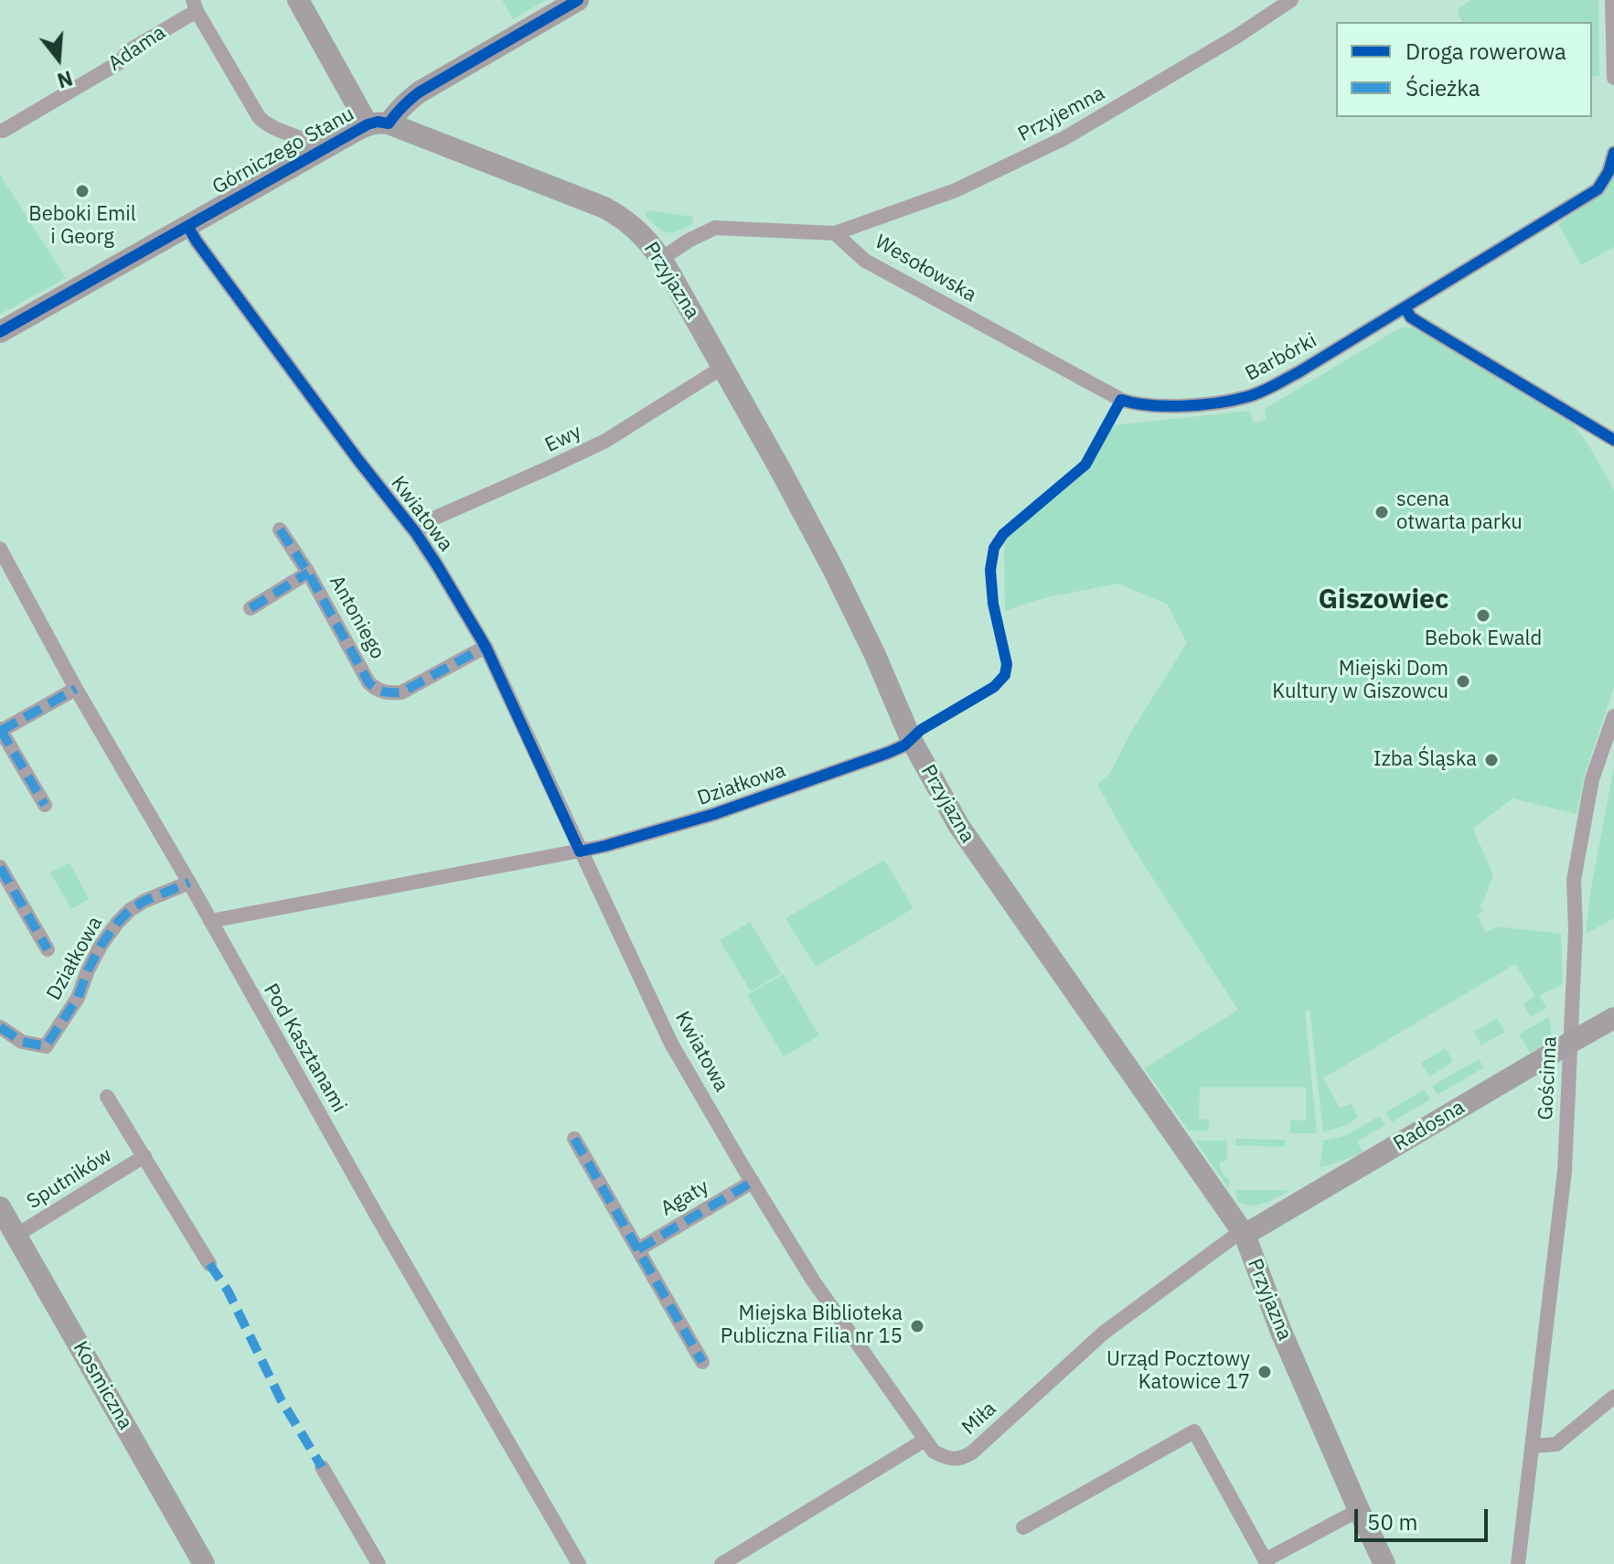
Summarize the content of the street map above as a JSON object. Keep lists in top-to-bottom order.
{
  "streets": {
    "street": [
      "Adama",
      "Przyjemna",
      "Górniczego Stanu",
      "Wesołowska",
      "Przyjazna",
      "Barbórki",
      "Ewy",
      "Kwiatowa",
      "Antoniego",
      "Działkowa",
      "Pod Kasztanami",
      "Gościnna",
      "Radosna",
      "Sputników",
      "Agaty",
      "Kosmiczna",
      "Miła"
    ]
  },
  "crossings": [
    ["Adama", "Górniczego Stanu"],
    ["Przyjemna", "Wesołowska"],
    ["Górniczego Stanu", "Przyjazna"],
    ["Górniczego Stanu", "Kwiatowa"],
    ["Wesołowska", "Barbórki"],
    ["Przyjazna", "Ewy"],
    ["Przyjazna", "Działkowa"],
    ["Przyjazna", "Radosna"],
    ["Przyjazna", "Miła"],
    ["Ewy", "Kwiatowa"],
    ["Kwiatowa", "Antoniego"],
    ["Kwiatowa", "Działkowa"],
    ["Kwiatowa", "Agaty"],
    ["Kwiatowa", "Miła"],
    ["Działkowa", "Pod Kasztanami"],
    ["Gościnna", "Radosna"],
    ["Radosna", "Miła"],
    ["Sputników", "Kosmiczna"]
  ],
  "districts": ["Giszowiec"],
  "places": [
    "Beboki Emil i Georg",
    "scena otwarta parku",
    "Bebok Ewald",
    "Miejski Dom Kultury w Giszowcu",
    "Izba Śląska",
    "Miejska Biblioteka Publiczna Filia nr 15",
    "Urząd Pocztowy Katowice 17"
  ],
  "legend": ["Droga rowerowa", "Ścieżka"],
  "scale_bar": "50 m",
  "north": "bottom"
}
